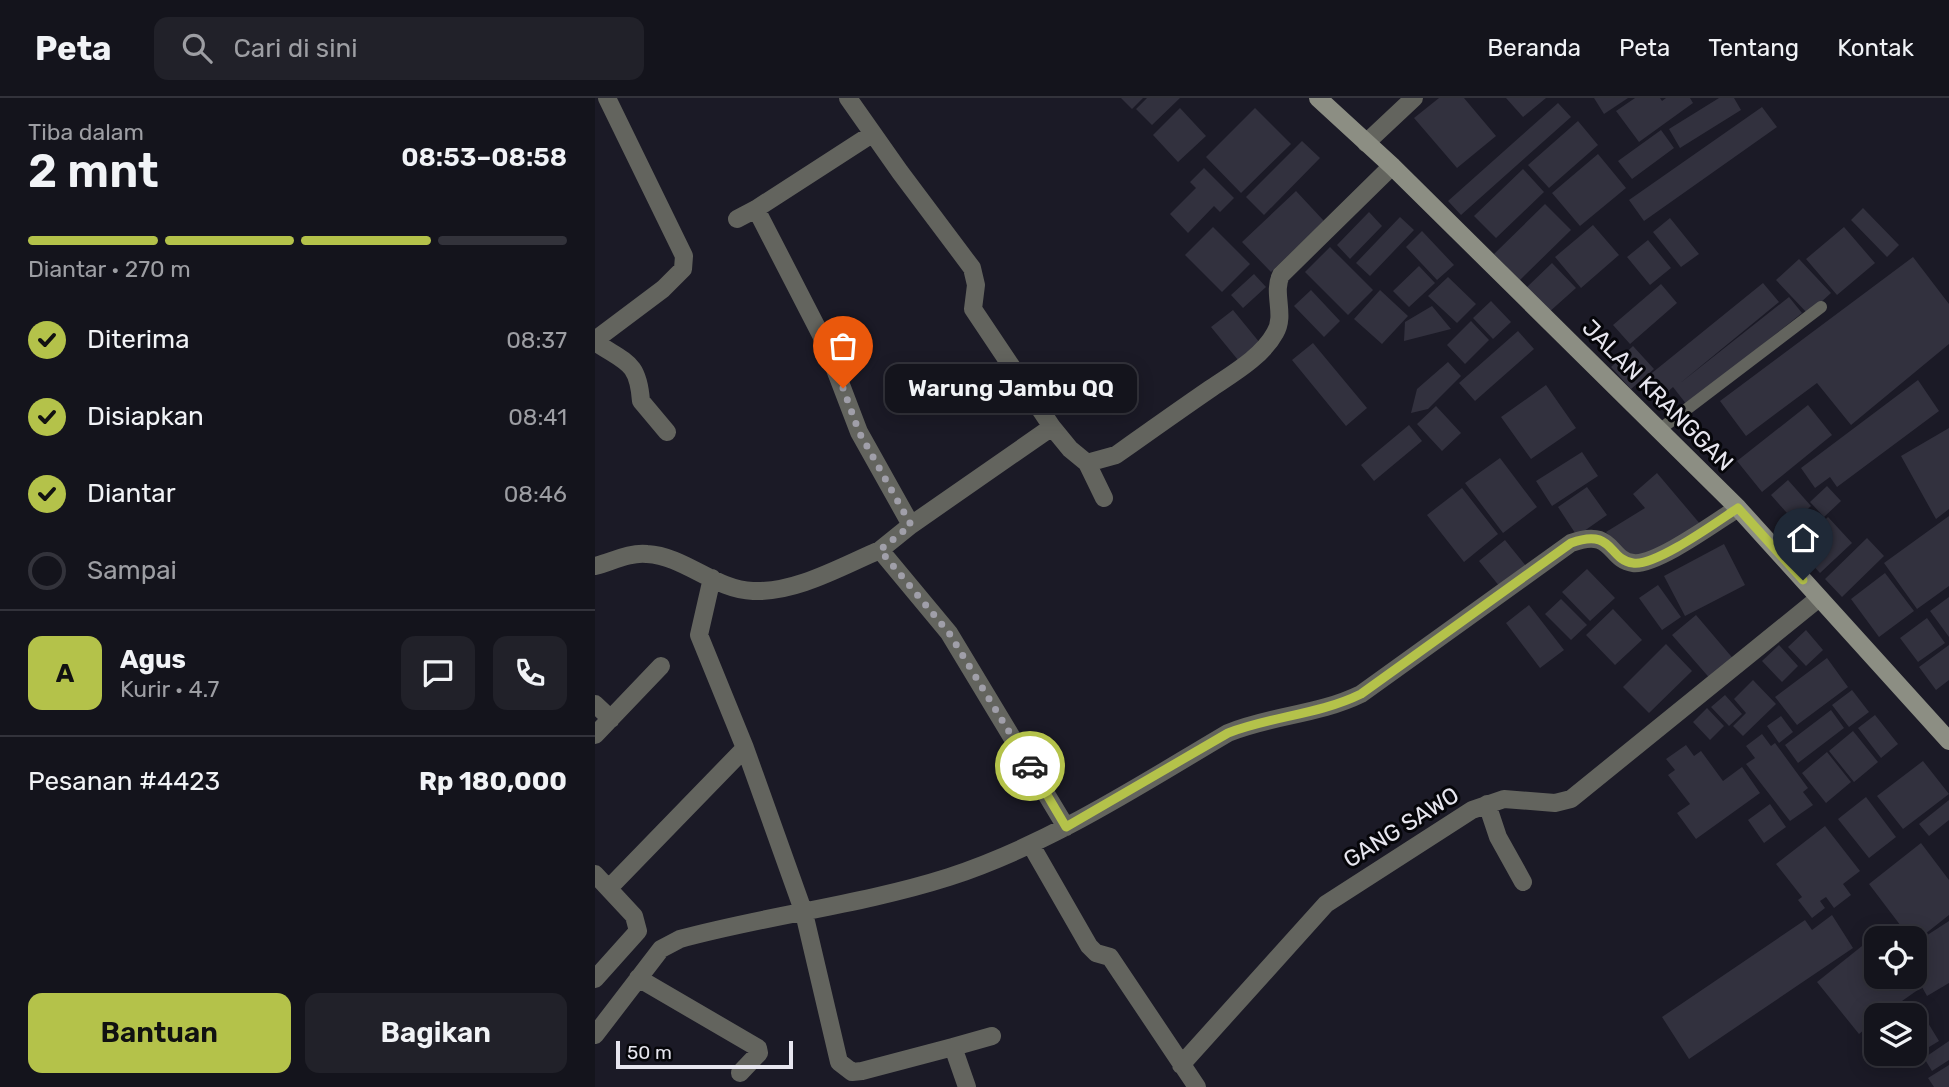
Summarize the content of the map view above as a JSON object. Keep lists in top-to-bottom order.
{
  "streets": {
    "main road": ["JALAN KRANGGAN"],
    "street": ["GANG SAWO"]
  },
  "crossings": [
    ["JALAN KRANGGAN", "GANG SAWO"]
  ],
  "places": ["Warung Jambu QQ"],
  "scale_bar": "50 m",
  "page": {
    "header": "Peta",
    "search": "Cari di sini",
    "nav": [
      "Beranda",
      "Peta",
      "Tentang",
      "Kontak"
    ],
    "heading": ["2 mnt", "Tiba dalam", "08:53–08:58"],
    "panel": [
      "Agus",
      "Kurir · 4.7",
      "Pesanan #4423",
      "Rp 180,000"
    ],
    "bar": "Diantar · 270 m",
    "list": [
      ["Diterima", "08:37"],
      ["Disiapkan", "08:41"],
      ["Diantar", "08:46"],
      "Sampai"
    ],
    "bubble": "Warung Jambu QQ",
    "round": "A",
    "buttons": ["Bantuan", "Bagikan"],
    "scale": "50 m"
  }
}
